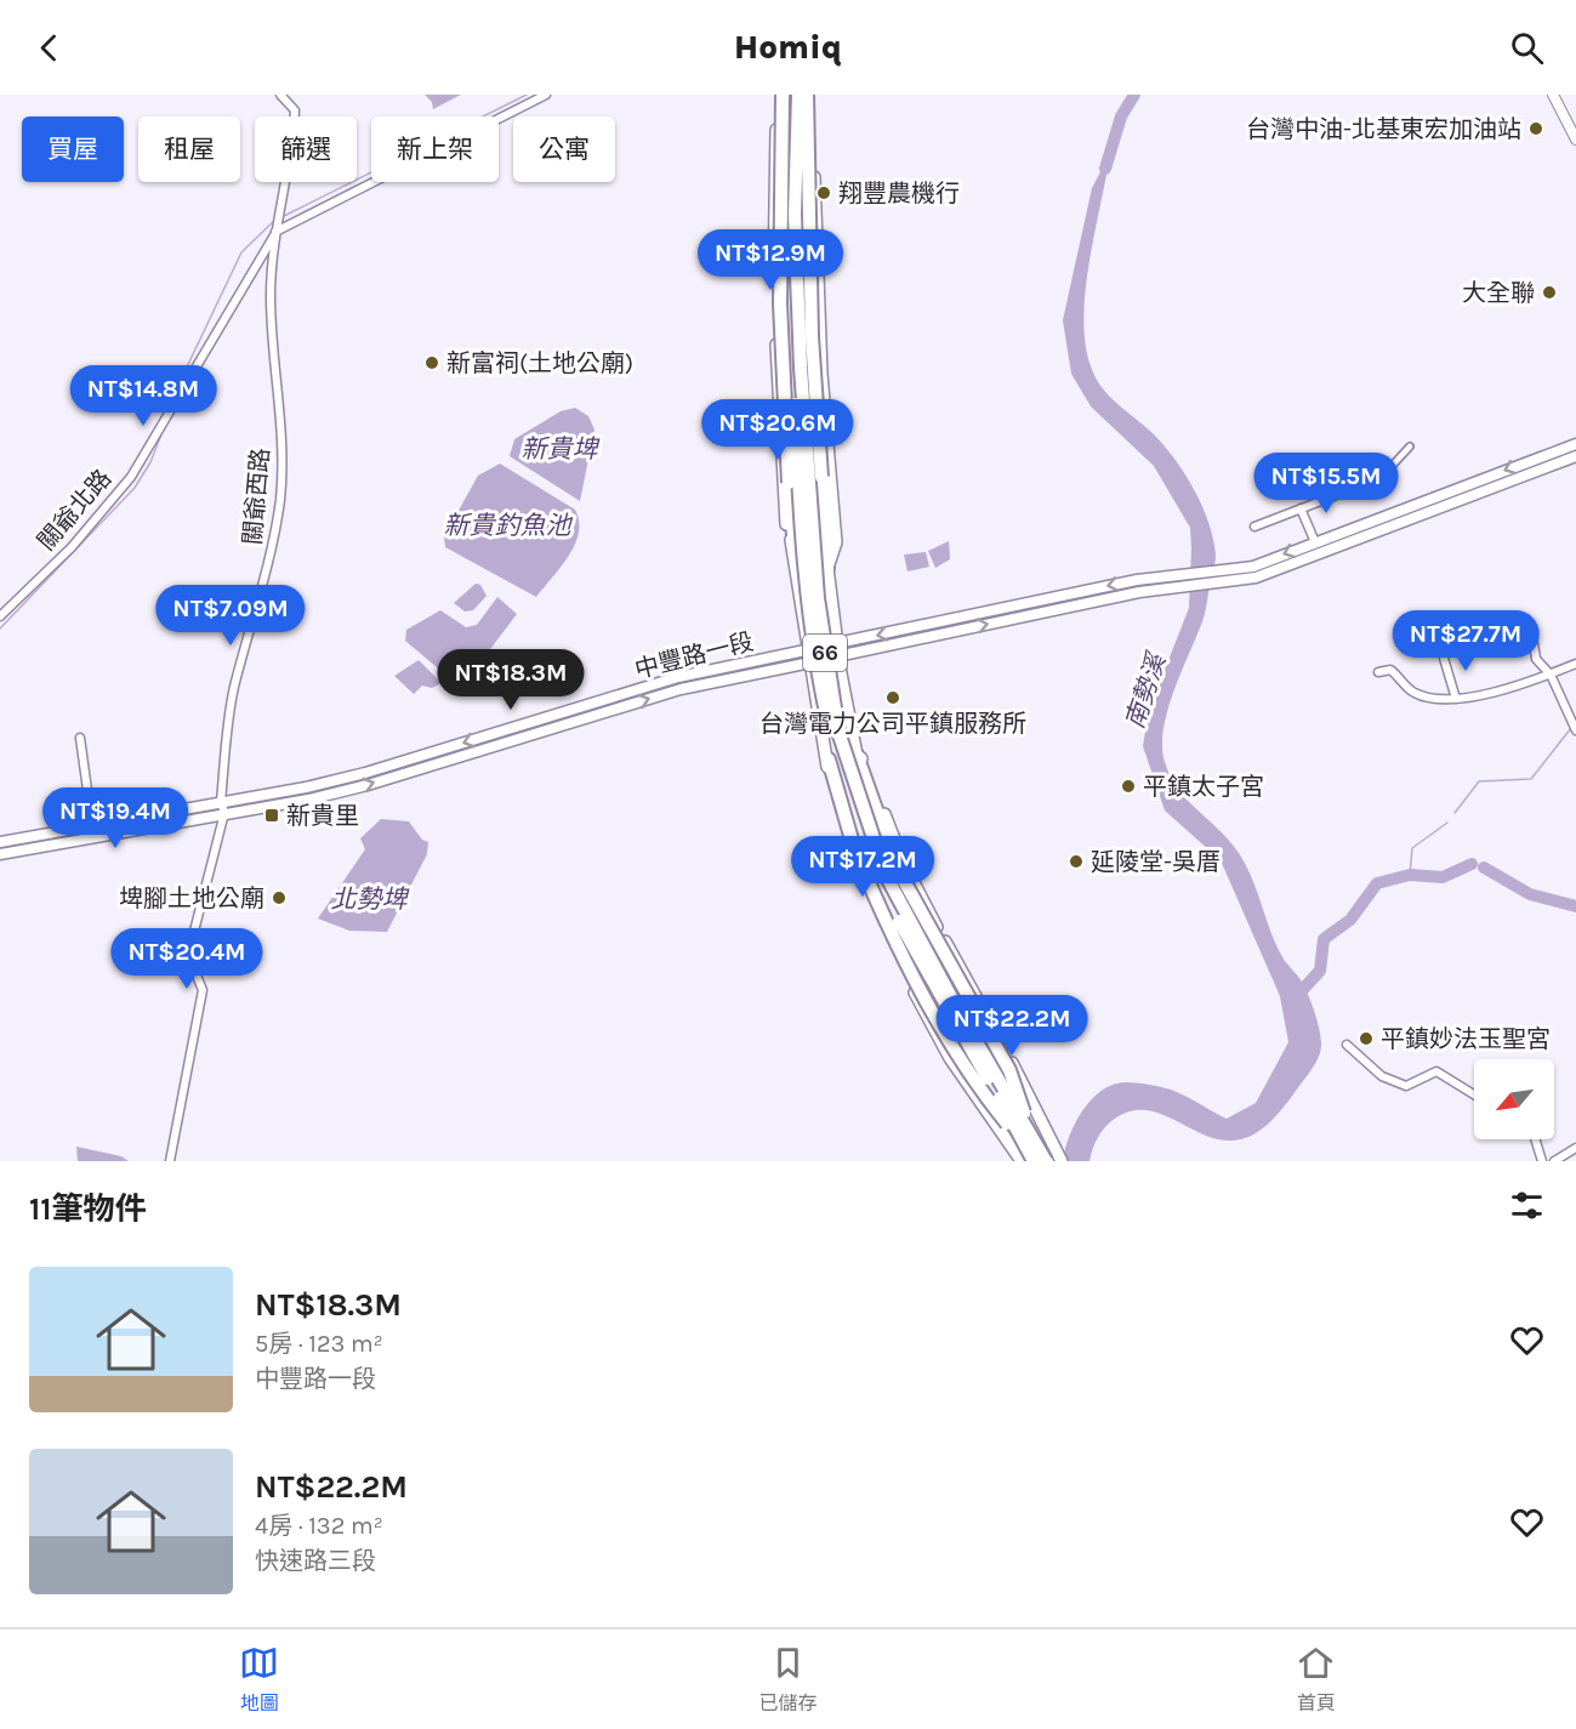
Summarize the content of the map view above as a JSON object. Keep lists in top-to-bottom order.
{
  "streets": {
    "highway": ["66"],
    "main road": ["中豐路一段"],
    "street": ["關爺西路", "關爺北路"]
  },
  "crossings": [
    ["關爺西路", "關爺北路"],
    ["關爺西路", "中豐路一段"],
    ["66", "中豐路一段"]
  ],
  "water": [
    "新貴埤",
    "新貴釣魚池",
    "南勢溪",
    "北勢埤"
  ],
  "places": {
    "other": [
      "台灣中油-北基東宏加油站",
      "翔豐農機行",
      "大全聯",
      "新富祠(土地公廟)",
      "台灣電力公司平鎮服務所",
      "平鎮太子宮",
      "延陵堂-吳厝",
      "埤腳土地公廟",
      "平鎮妙法玉聖宮"
    ],
    "transit": ["新貴里"]
  },
  "north": "bottom left",
  "page": {
    "header": "Homiq",
    "chip": [
      "買屋",
      "租屋",
      "篩選",
      "新上架",
      "公寓"
    ],
    "price": [
      "NT$12.9M",
      "NT$14.8M",
      "NT$20.6M",
      "NT$15.5M",
      "NT$7.09M",
      "NT$27.7M",
      "NT$18.3M",
      "NT$19.4M",
      "NT$17.2M",
      "NT$20.4M",
      "NT$22.2M"
    ],
    "heading": "11筆物件",
    "list": [
      {
        "name": "NT$18.3M",
        "note": "5房 · 123 m² · 中豐路一段"
      },
      {
        "name": "NT$22.2M",
        "note": "4房 · 132 m² · 快速路三段"
      }
    ],
    "tabs": ["地圖", "已儲存", "首頁"]
  }
}
